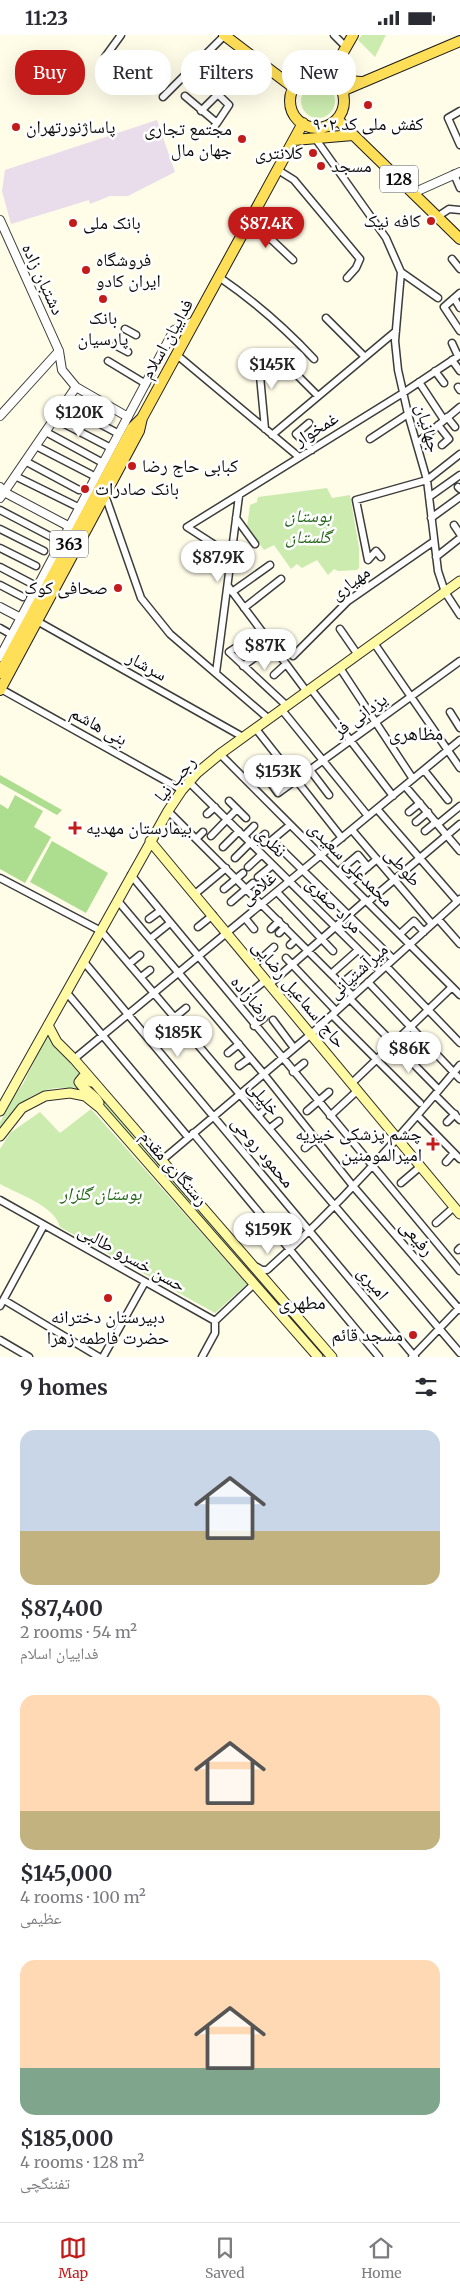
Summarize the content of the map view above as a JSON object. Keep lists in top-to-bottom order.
{
  "streets": {
    "main road": [
      "128",
      "فداییان اسلام",
      "363",
      "رجب نیا",
      "حاج اسماعیل رضایی",
      "رستگاری مقدم"
    ],
    "street": [
      "دشتبان زاده",
      "جهانیان",
      "غمخوار",
      "مهیاری",
      "سرشار",
      "یزدانی فر",
      "بنی هاشم",
      "نظری",
      "محمدعلی سعیدی",
      "طوطی",
      "غلامی",
      "مراد صفری",
      "میرآشتیانی",
      "رضازاده",
      "خلیلی",
      "محمود روحی",
      "رفیعی",
      "حسن خسرو طالبی",
      "امیری"
    ]
  },
  "crossings": [
    ["جهانیان", "غمخوار"],
    ["جهانیان", "مهیاری"],
    ["جهانیان", "رجب نیا"],
    ["مهیاری", "رجب نیا"],
    ["سرشار", "رجب نیا"],
    ["بنی هاشم", "رجب نیا"],
    ["رجب نیا", "نظری"],
    ["رجب نیا", "محمدعلی سعیدی"],
    ["رجب نیا", "حاج اسماعیل رضایی"],
    ["رجب نیا", "رضازاده"],
    ["رجب نیا", "خلیلی"],
    ["رجب نیا", "محمود روحی"],
    ["رجب نیا", "رستگاری مقدم"],
    ["رجب نیا", "رفیعی"],
    ["نظری", "غلامی"],
    ["نظری", "مراد صفری"],
    ["محمدعلی سعیدی", "غلامی"],
    ["محمدعلی سعیدی", "میرآشتیانی"],
    ["طوطی", "غلامی"],
    ["طوطی", "میرآشتیانی"],
    ["غلامی", "مراد صفری"],
    ["غلامی", "حاج اسماعیل رضایی"],
    ["غلامی", "رضازاده"],
    ["غلامی", "خلیلی"],
    ["غلامی", "محمود روحی"],
    ["غلامی", "رستگاری مقدم"],
    ["غلامی", "رفیعی"],
    ["مراد صفری", "میرآشتیانی"],
    ["میرآشتیانی", "حاج اسماعیل رضایی"],
    ["میرآشتیانی", "رضازاده"],
    ["میرآشتیانی", "خلیلی"],
    ["میرآشتیانی", "محمود روحی"],
    ["میرآشتیانی", "رستگاری مقدم"],
    ["میرآشتیانی", "رفیعی"],
    ["محمود روحی", "امیری"]
  ],
  "districts": ["مظاهری", "مطهری"],
  "parks": ["بوستان گلستان", "بوستان گلزار"],
  "places": {
    "other": [
      "کفش ملی کد ۹۰۲",
      "پاساژنورتهران",
      "مجتمع تجاری جهان مال",
      "کلانتری",
      "مسجد",
      "کافه نیک",
      "بانک ملی",
      "فروشگاه ایران کادو",
      "بانک پارسیان",
      "کبابی حاج رضا",
      "بانک صادرات",
      "صحافی کوک",
      "دبیرستان دخترانه حضرت فاطمه زهرا",
      "مسجد قائم"
    ],
    "health": ["بیمارستان مهدیه", "چشم پزشکی خیریه امیرالمومنین"]
  },
  "page": {
    "status": "11:23",
    "chip": [
      "Buy",
      "Rent",
      "Filters",
      "New"
    ],
    "price": [
      "$87.4K",
      "$145K",
      "$120K",
      "$87.9K",
      "$87K",
      "$153K",
      "$185K",
      "$86K",
      "$159K"
    ],
    "heading": "9 homes",
    "list": [
      {
        "name": "$87,400",
        "note": "2 rooms · 54 m² · فداییان اسلام"
      },
      {
        "name": "$145,000",
        "note": "4 rooms · 100 m² · عظیمی"
      },
      {
        "name": "$185,000",
        "note": "4 rooms · 128 m² · تفننگچی"
      }
    ],
    "tabs": ["Map", "Saved", "Home"]
  }
}
